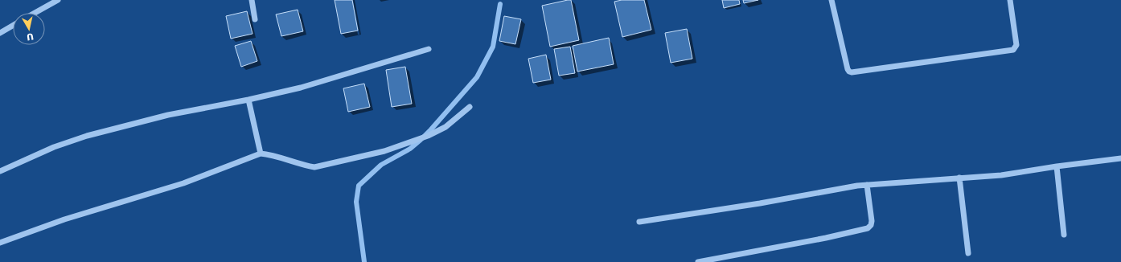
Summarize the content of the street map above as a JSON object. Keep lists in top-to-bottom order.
{
  "north": "bottom"
}
